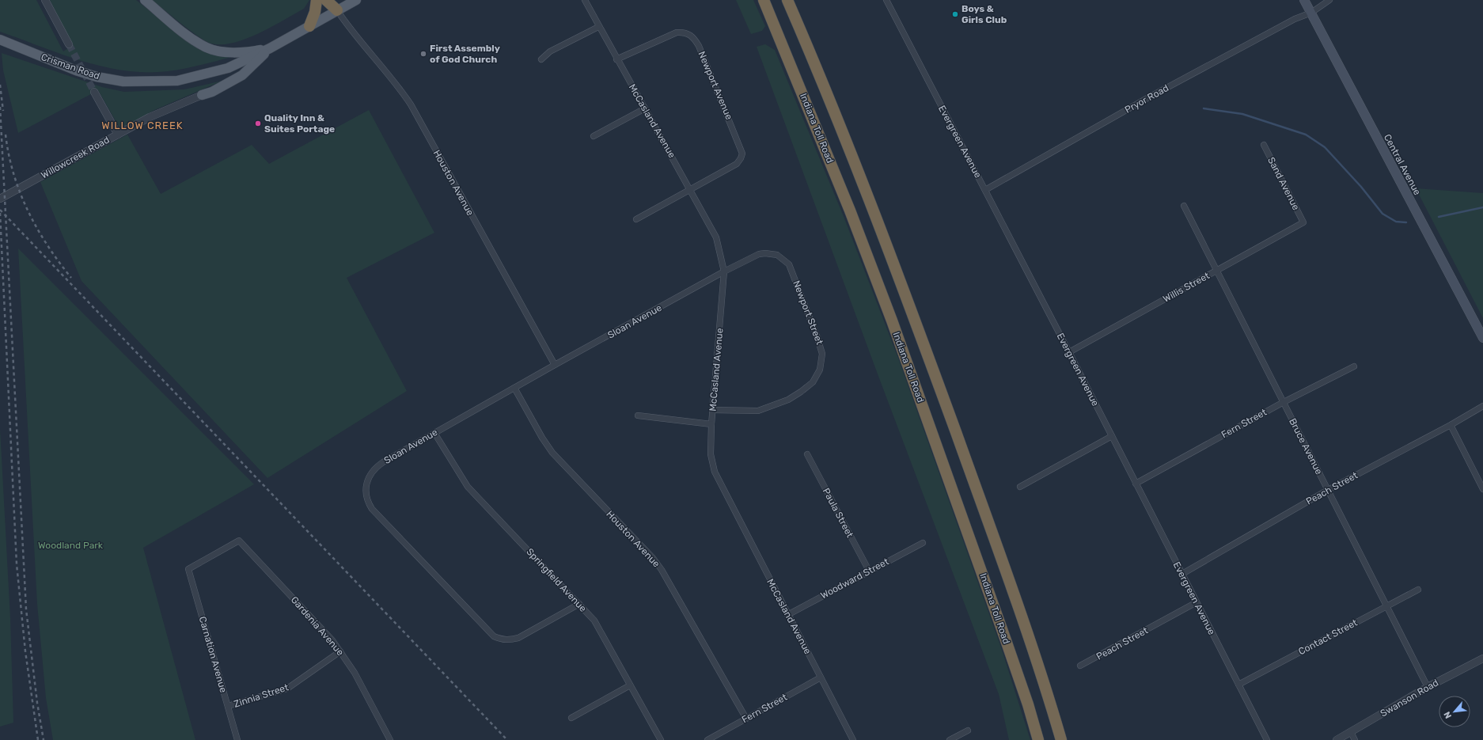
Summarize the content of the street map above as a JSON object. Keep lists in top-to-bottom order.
{
  "streets": {
    "highway": ["Indiana Toll Road"],
    "main road": ["Crisman Road", "Central Avenue"],
    "street": [
      "Newport Avenue",
      "Pryor Road",
      "McCasland Avenue",
      "Evergreen Avenue",
      "Willowcreek Road",
      "Houston Avenue",
      "Sand Avenue",
      "Willis Street",
      "Newport Street",
      "Sloan Avenue",
      "Fern Street",
      "Bruce Avenue",
      "Peach Street",
      "Paula Street",
      "Woodward Street",
      "Springfield Avenue",
      "Gardenia Avenue",
      "Contact Street",
      "Carnation Avenue",
      "Zinnia Street",
      "Swanson Road"
    ]
  },
  "crossings": [
    ["Newport Avenue", "McCasland Avenue"],
    ["Pryor Road", "Evergreen Avenue"],
    ["Pryor Road", "Central Avenue"],
    ["McCasland Avenue", "Newport Street"],
    ["McCasland Avenue", "Sloan Avenue"],
    ["McCasland Avenue", "Fern Street"],
    ["McCasland Avenue", "Woodward Street"],
    ["Evergreen Avenue", "Willis Street"],
    ["Evergreen Avenue", "Fern Street"],
    ["Evergreen Avenue", "Peach Street"],
    ["Evergreen Avenue", "Contact Street"],
    ["Houston Avenue", "Sloan Avenue"],
    ["Houston Avenue", "Fern Street"],
    ["Sand Avenue", "Willis Street"],
    ["Willis Street", "Bruce Avenue"],
    ["Newport Street", "Sloan Avenue"],
    ["Sloan Avenue", "Springfield Avenue"],
    ["Fern Street", "Bruce Avenue"],
    ["Bruce Avenue", "Peach Street"],
    ["Bruce Avenue", "Contact Street"],
    ["Bruce Avenue", "Swanson Road"],
    ["Paula Street", "Woodward Street"],
    ["Gardenia Avenue", "Carnation Avenue"],
    ["Gardenia Avenue", "Zinnia Street"],
    ["Carnation Avenue", "Zinnia Street"]
  ],
  "districts": ["WILLOW CREEK"],
  "parks": ["Woodland Park"],
  "places": ["Boys & Girls Club", "First Assembly of God Church", "Quality Inn & Suites Portage"],
  "north": "bottom left"
}
